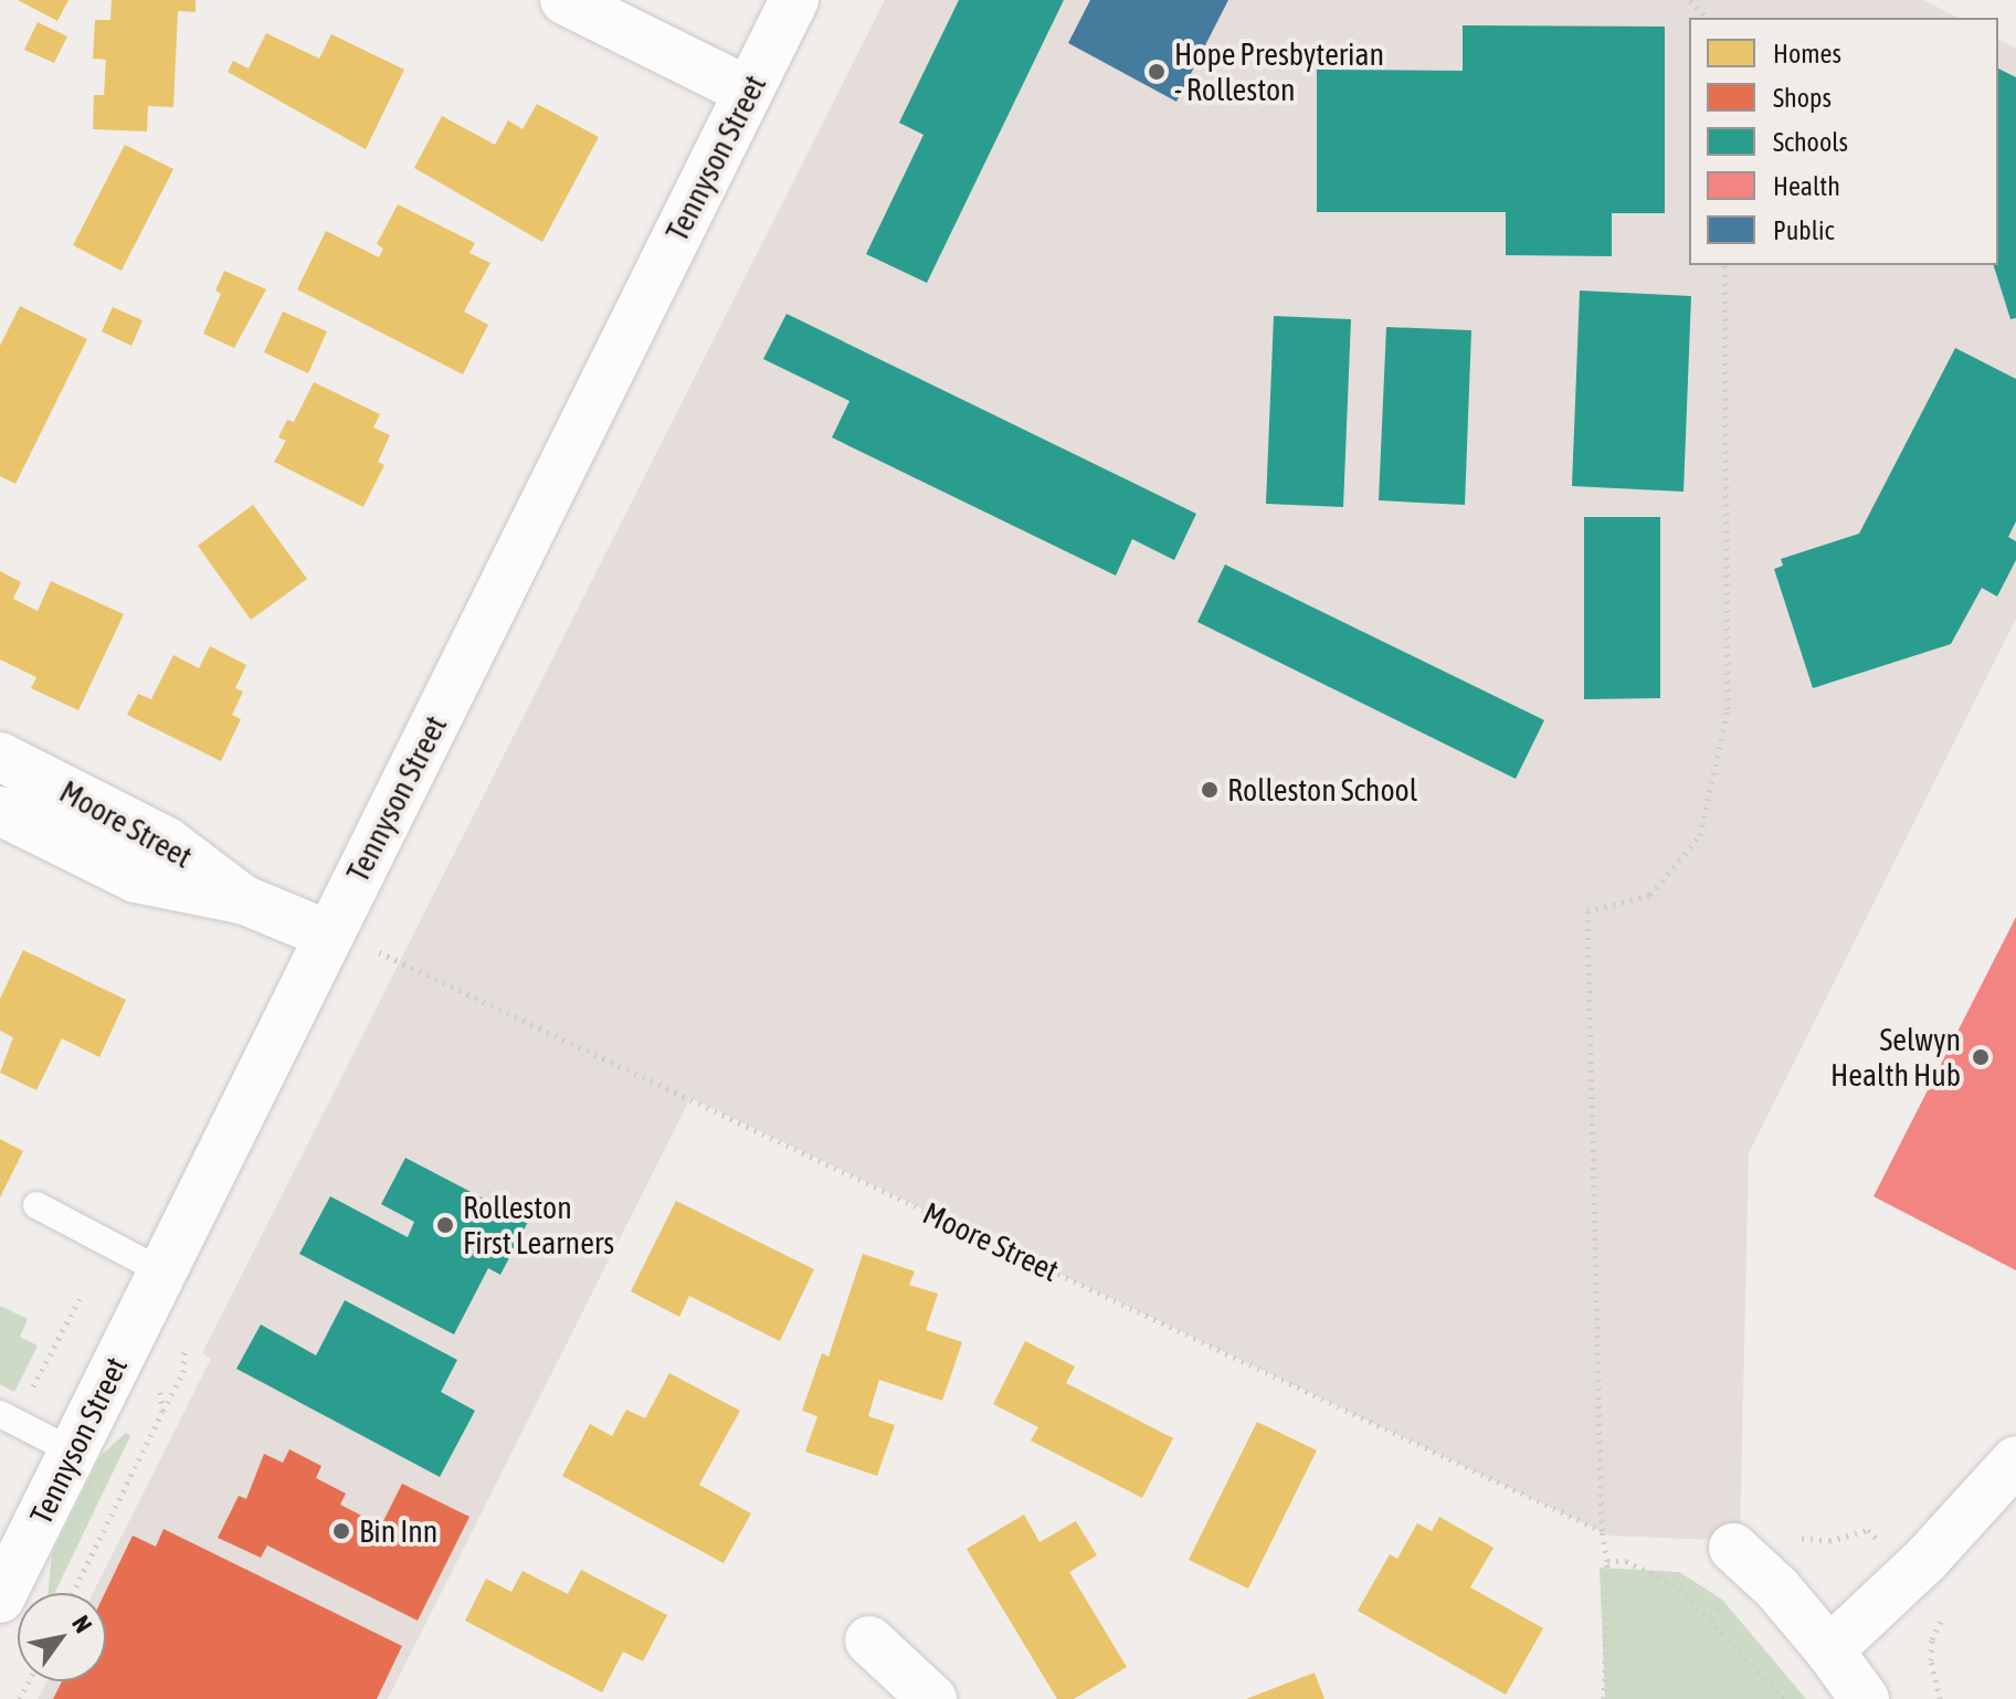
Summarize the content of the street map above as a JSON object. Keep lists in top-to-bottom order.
{
  "streets": {
    "street": ["Tennyson Street", "Moore Street"]
  },
  "crossings": [
    ["Tennyson Street", "Moore Street"]
  ],
  "places": [
    "Hope Presbyterian - Rolleston",
    "Rolleston School",
    "Selwyn Health Hub",
    "Rolleston First Learners",
    "Bin Inn"
  ],
  "legend": [
    "Homes",
    "Shops",
    "Schools",
    "Health",
    "Public"
  ],
  "north": "top right"
}
